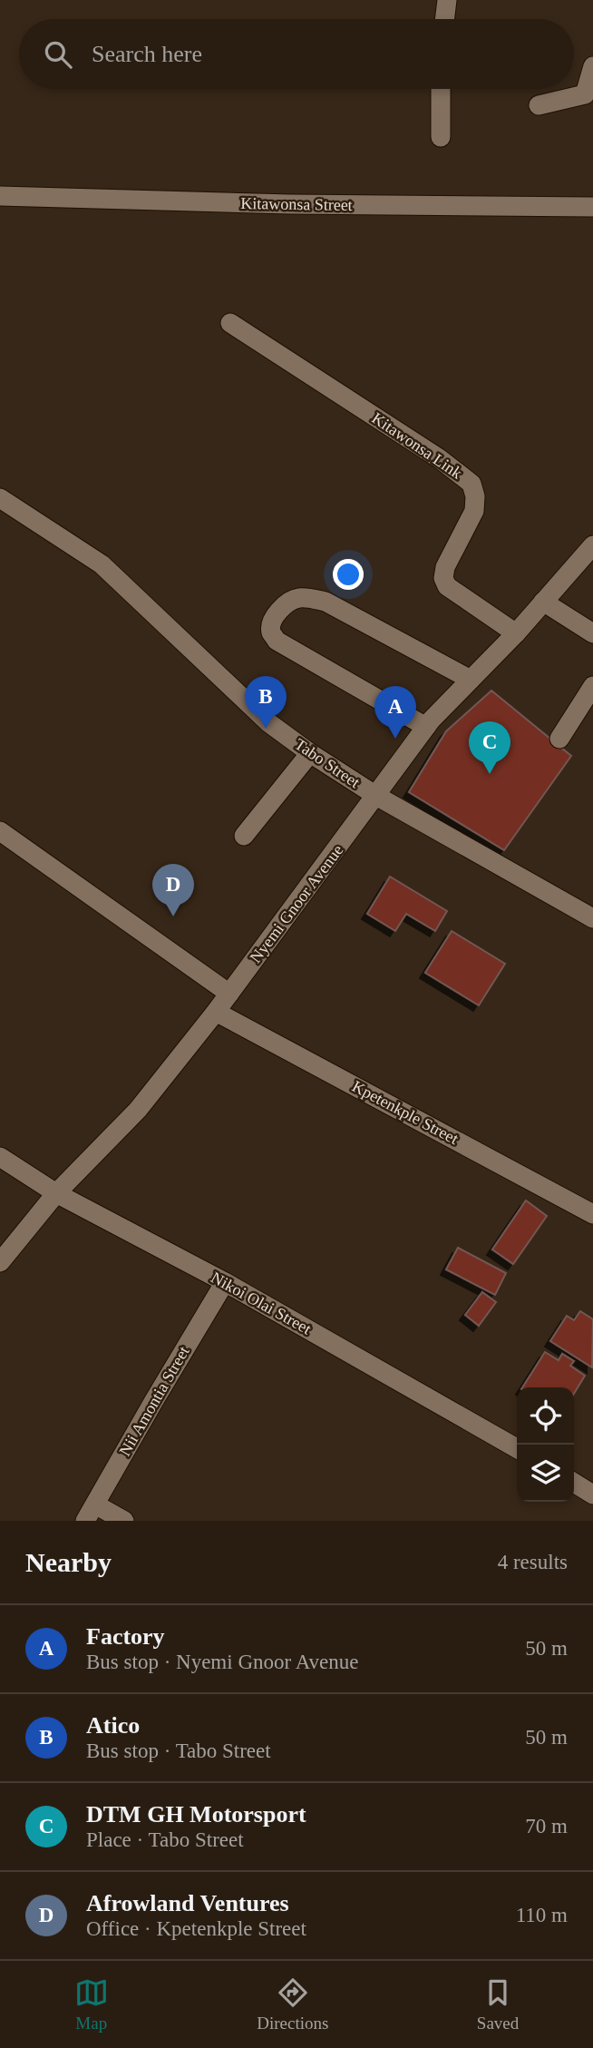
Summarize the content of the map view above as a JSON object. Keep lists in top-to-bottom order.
{
  "streets": {
    "street": [
      "Kitawonsa Street",
      "Kitawonsa Link",
      "Tabo Street",
      "Nyemi Gnoor Avenue",
      "Kpetenkple Street",
      "Nikoi Olai Street",
      "Nii Amontia Street"
    ]
  },
  "crossings": [
    ["Kitawonsa Link", "Nyemi Gnoor Avenue"],
    ["Tabo Street", "Nyemi Gnoor Avenue"],
    ["Nyemi Gnoor Avenue", "Kpetenkple Street"],
    ["Nyemi Gnoor Avenue", "Nikoi Olai Street"],
    ["Nikoi Olai Street", "Nii Amontia Street"]
  ],
  "page": {
    "search": "Search here",
    "pins": [
      "B",
      "A",
      "C",
      "D"
    ],
    "heading": ["Nearby", "4 results"],
    "list": [
      {
        "mark": "A",
        "name": "Factory",
        "note": "Bus stop · Nyemi Gnoor Avenue",
        "value": "50 m"
      },
      {
        "mark": "B",
        "name": "Atico",
        "note": "Bus stop · Tabo Street",
        "value": "50 m"
      },
      {
        "mark": "C",
        "name": "DTM GH Motorsport",
        "note": "Place · Tabo Street",
        "value": "70 m"
      },
      {
        "mark": "D",
        "name": "Afrowland Ventures",
        "note": "Office · Kpetenkple Street",
        "value": "110 m"
      }
    ],
    "nav": ["Map", "Directions", "Saved"]
  }
}
